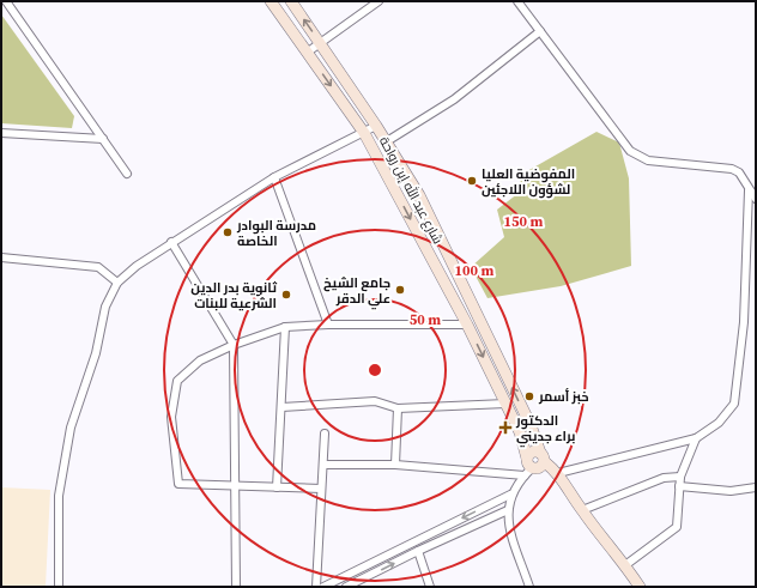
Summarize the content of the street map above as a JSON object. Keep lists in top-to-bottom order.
{
  "streets": {
    "street": ["شارع عبد الله إبن رواحة"]
  },
  "places": {
    "other": [
      "المفوضية العليا لشؤون اللاجئين",
      "مدرسة البوادر الخاصة",
      "جامع الشيخ علي الدقر",
      "ثانوية بدر الدين الشرعية للبنات",
      "خبز أسمر"
    ],
    "health": ["الدكتور براء جديني"]
  },
  "rings": ["150 m", "100 m", "50 m"]
}
